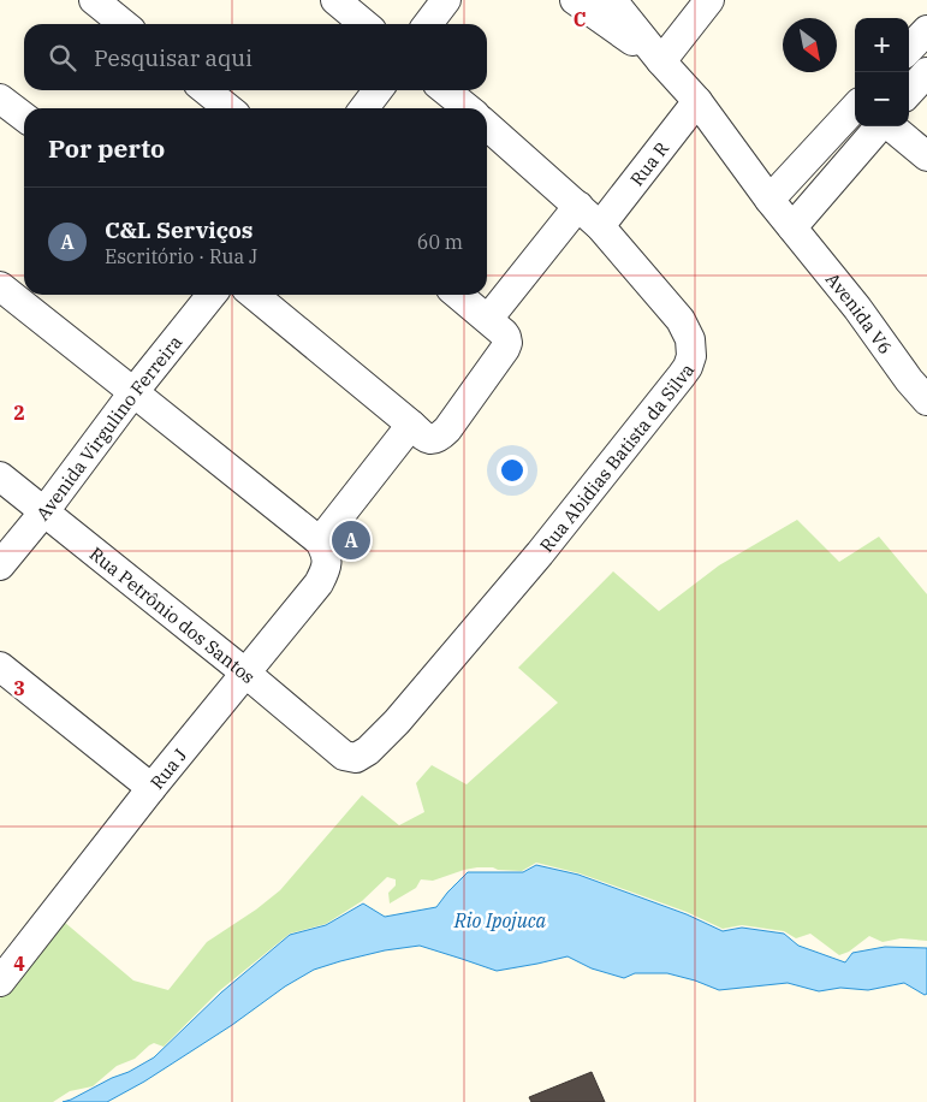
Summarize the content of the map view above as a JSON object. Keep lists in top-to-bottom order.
{
  "streets": {
    "street": [
      "Rua R",
      "Avenida V6",
      "Avenida Virgulino Ferreira",
      "Rua Abidias Batista da Silva",
      "Rua Petrônio dos Santos",
      "Rua J"
    ]
  },
  "crossings": [
    ["Rua R", "Avenida V6"],
    ["Rua R", "Rua Abidias Batista da Silva"],
    ["Avenida Virgulino Ferreira", "Rua Petrônio dos Santos"],
    ["Rua Abidias Batista da Silva", "Rua Petrônio dos Santos"],
    ["Rua Petrônio dos Santos", "Rua J"]
  ],
  "water": ["Rio Ipojuca"],
  "north": "bottom right",
  "page": {
    "map_buttons": ["+", "−"],
    "search": "Pesquisar aqui",
    "heading": "Por perto",
    "list": [
      {
        "mark": "A",
        "name": "C&L Serviços",
        "note": "Escritório · Rua J",
        "value": "60 m"
      }
    ],
    "pins": "A"
  },
  "grid": {
    "columns": ["C"],
    "rows": ["2", "3", "4"]
  }
}
